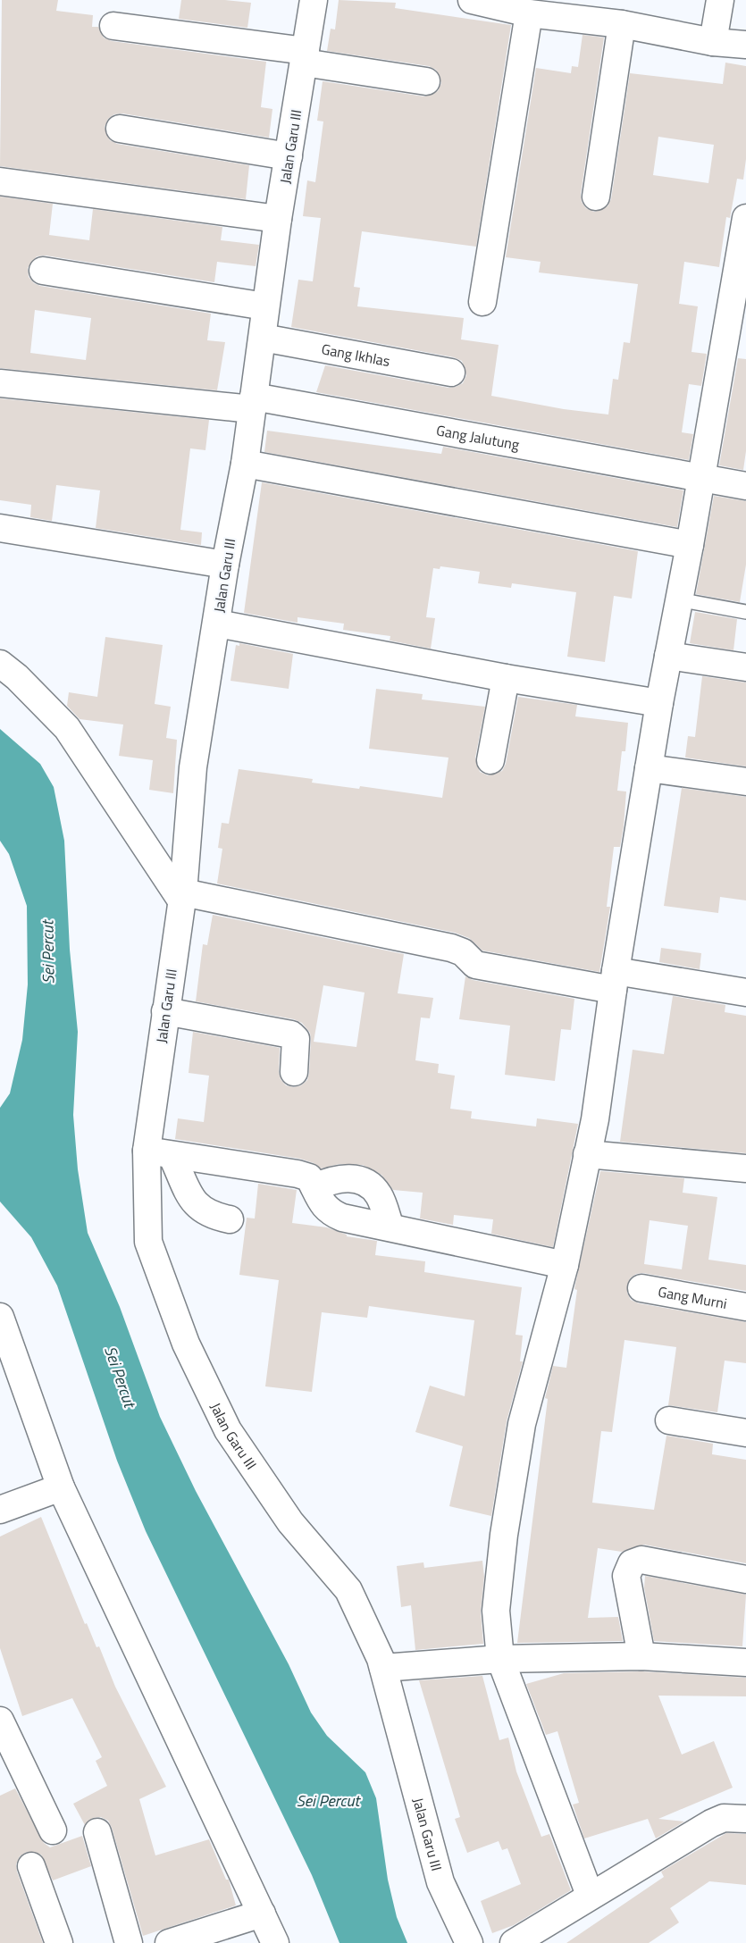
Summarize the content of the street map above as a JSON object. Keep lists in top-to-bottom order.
{
  "streets": {
    "street": [
      "Jalan Garu III",
      "Gang Ikhlas",
      "Gang Jalutung",
      "Gang Murni"
    ]
  },
  "crossings": [
    ["Jalan Garu III", "Gang Ikhlas"],
    ["Jalan Garu III", "Gang Jalutung"]
  ],
  "water": ["Sei Percut"]
}
